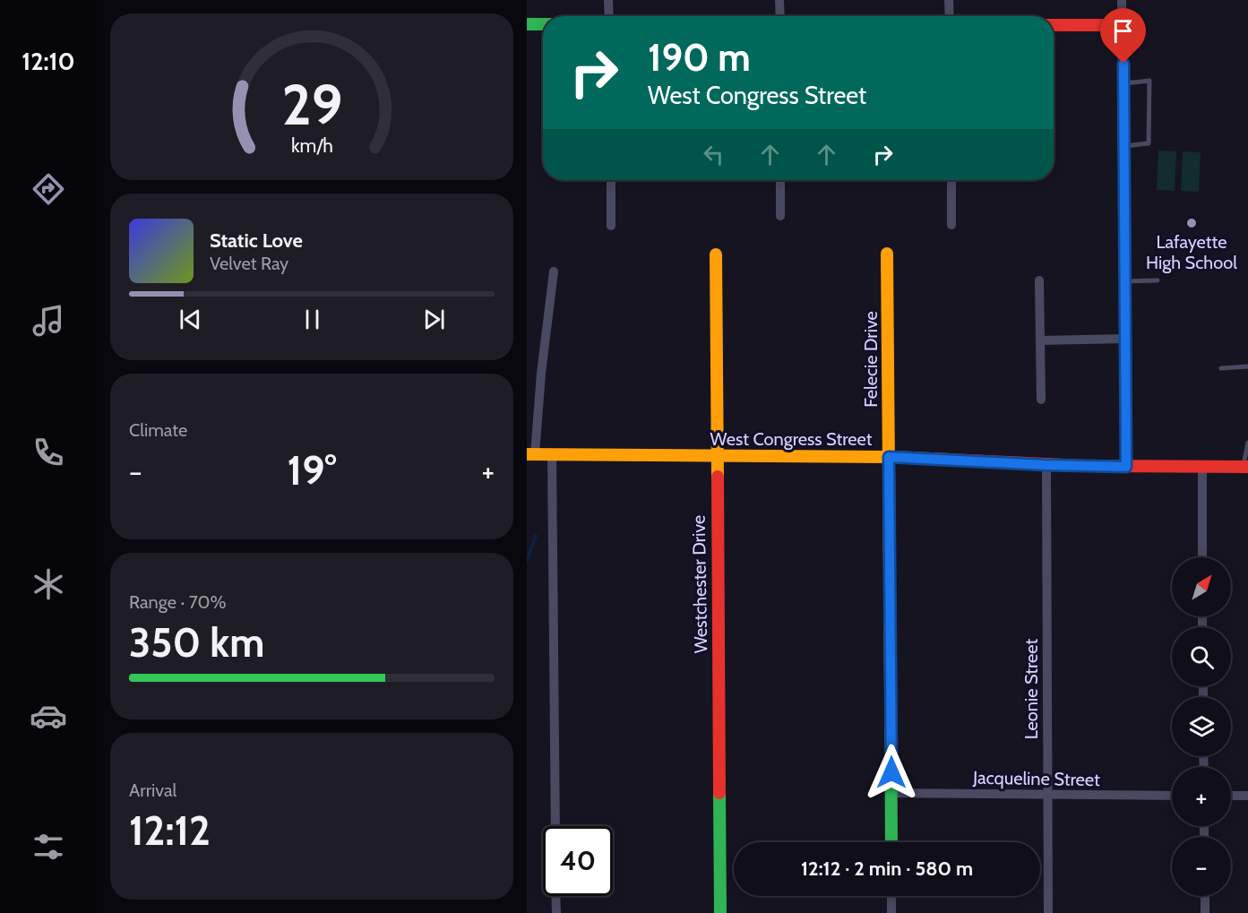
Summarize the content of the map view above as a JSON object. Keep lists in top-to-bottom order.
{
  "streets": {
    "street": [
      "Felecie Drive",
      "West Congress Street",
      "Westchester Drive",
      "Leonie Street",
      "Jacqueline Street"
    ]
  },
  "crossings": [
    ["Felecie Drive", "West Congress Street"],
    ["Felecie Drive", "Jacqueline Street"],
    ["West Congress Street", "Westchester Drive"],
    ["West Congress Street", "Leonie Street"],
    ["Leonie Street", "Jacqueline Street"]
  ],
  "places": ["Lafayette High School"],
  "north": "top right",
  "page": {
    "tabs": "12:10",
    "turn": ["190 m", "West Congress Street"],
    "song": ["Static Love", "Velvet Ray"],
    "tile": [
      "Climate",
      ["Range · 70%", "350 km"],
      ["Arrival", "12:12"]
    ],
    "heat": ["−", "19°", "+"],
    "map_buttons": ["+", "−"],
    "limit": "40",
    "trip": "12:12 · 2 min · 580 m",
    "gauge": ["29", "km/h"]
  }
}
